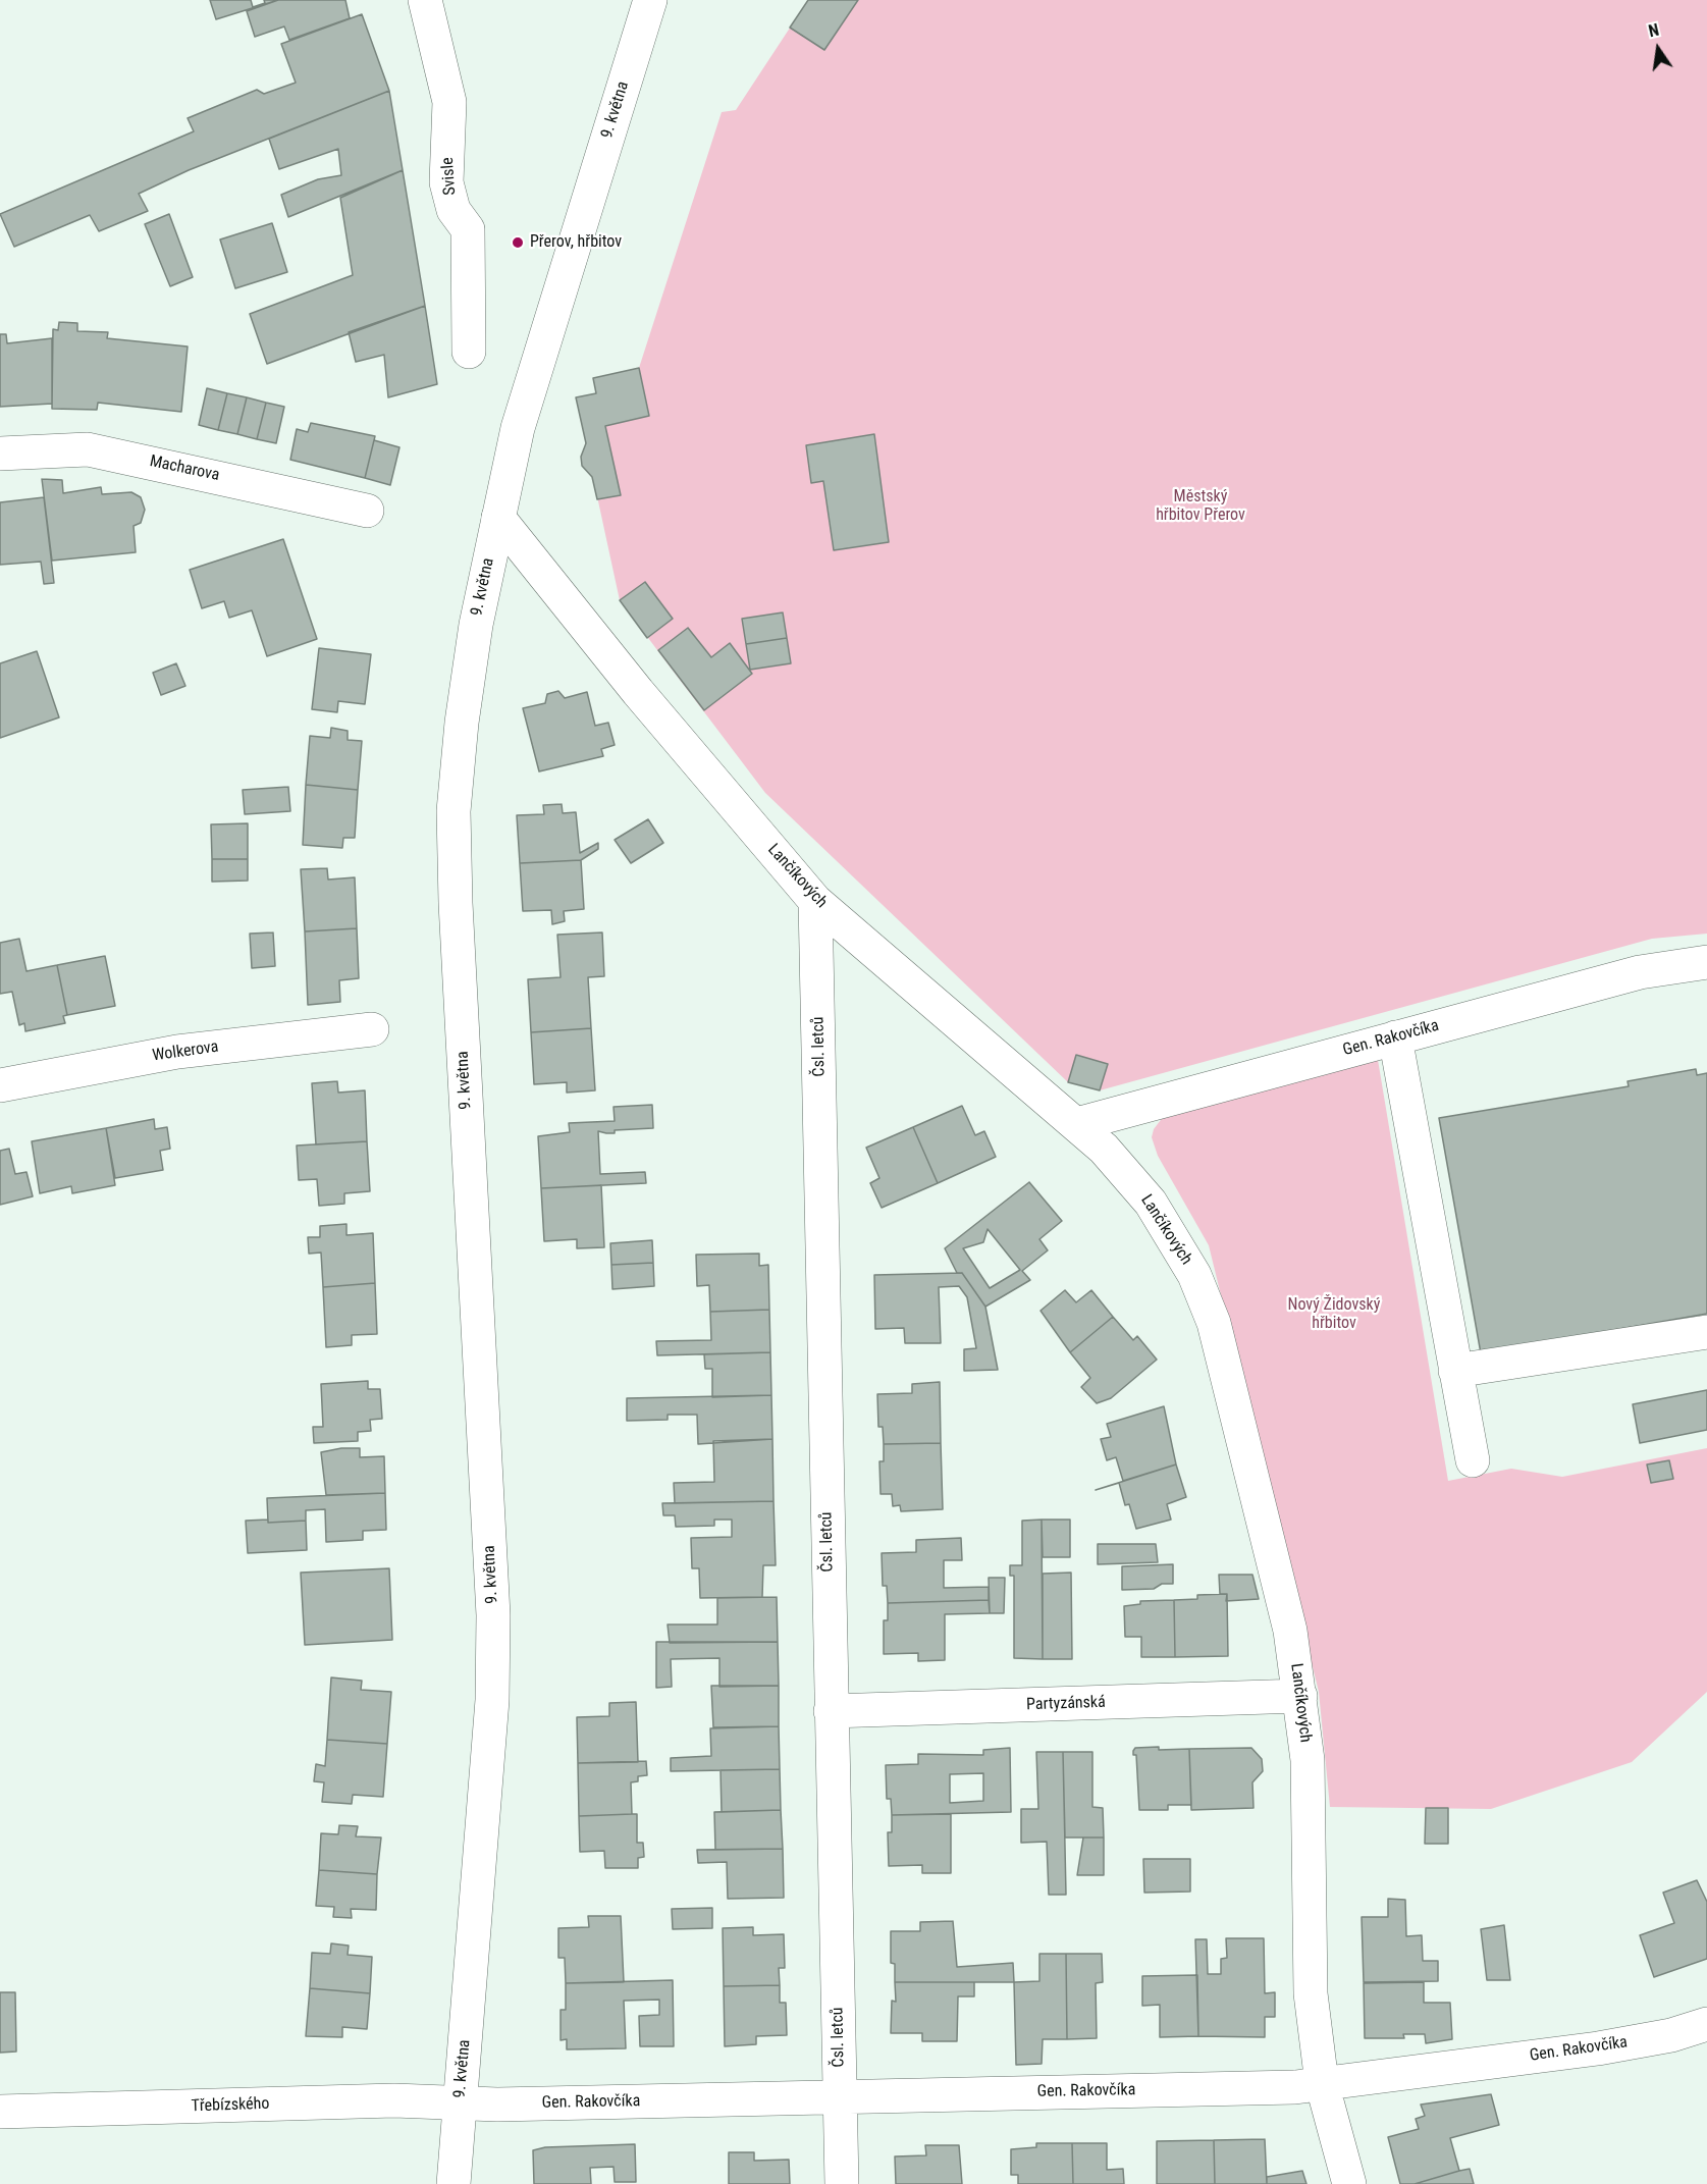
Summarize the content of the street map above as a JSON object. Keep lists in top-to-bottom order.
{
  "streets": {
    "street": [
      "9. května",
      "Svisle",
      "Macharova",
      "Lančíkových",
      "Gen. Rakovčíka",
      "Čsl. letců",
      "Wolkerova",
      "Partyzánská",
      "Třebízského"
    ]
  },
  "crossings": [
    ["9. května", "Lančíkových"],
    ["9. května", "Gen. Rakovčíka"],
    ["9. května", "Třebízského"],
    ["Lančíkových", "Gen. Rakovčíka"],
    ["Lančíkových", "Čsl. letců"],
    ["Lančíkových", "Partyzánská"],
    ["Gen. Rakovčíka", "Čsl. letců"],
    ["Gen. Rakovčíka", "Třebízského"],
    ["Čsl. letců", "Partyzánská"]
  ],
  "parks": ["Městský hřbitov Přerov", "Nový Židovský hřbitov"],
  "places": ["Přerov, hřbitov"],
  "north": "top"
}
